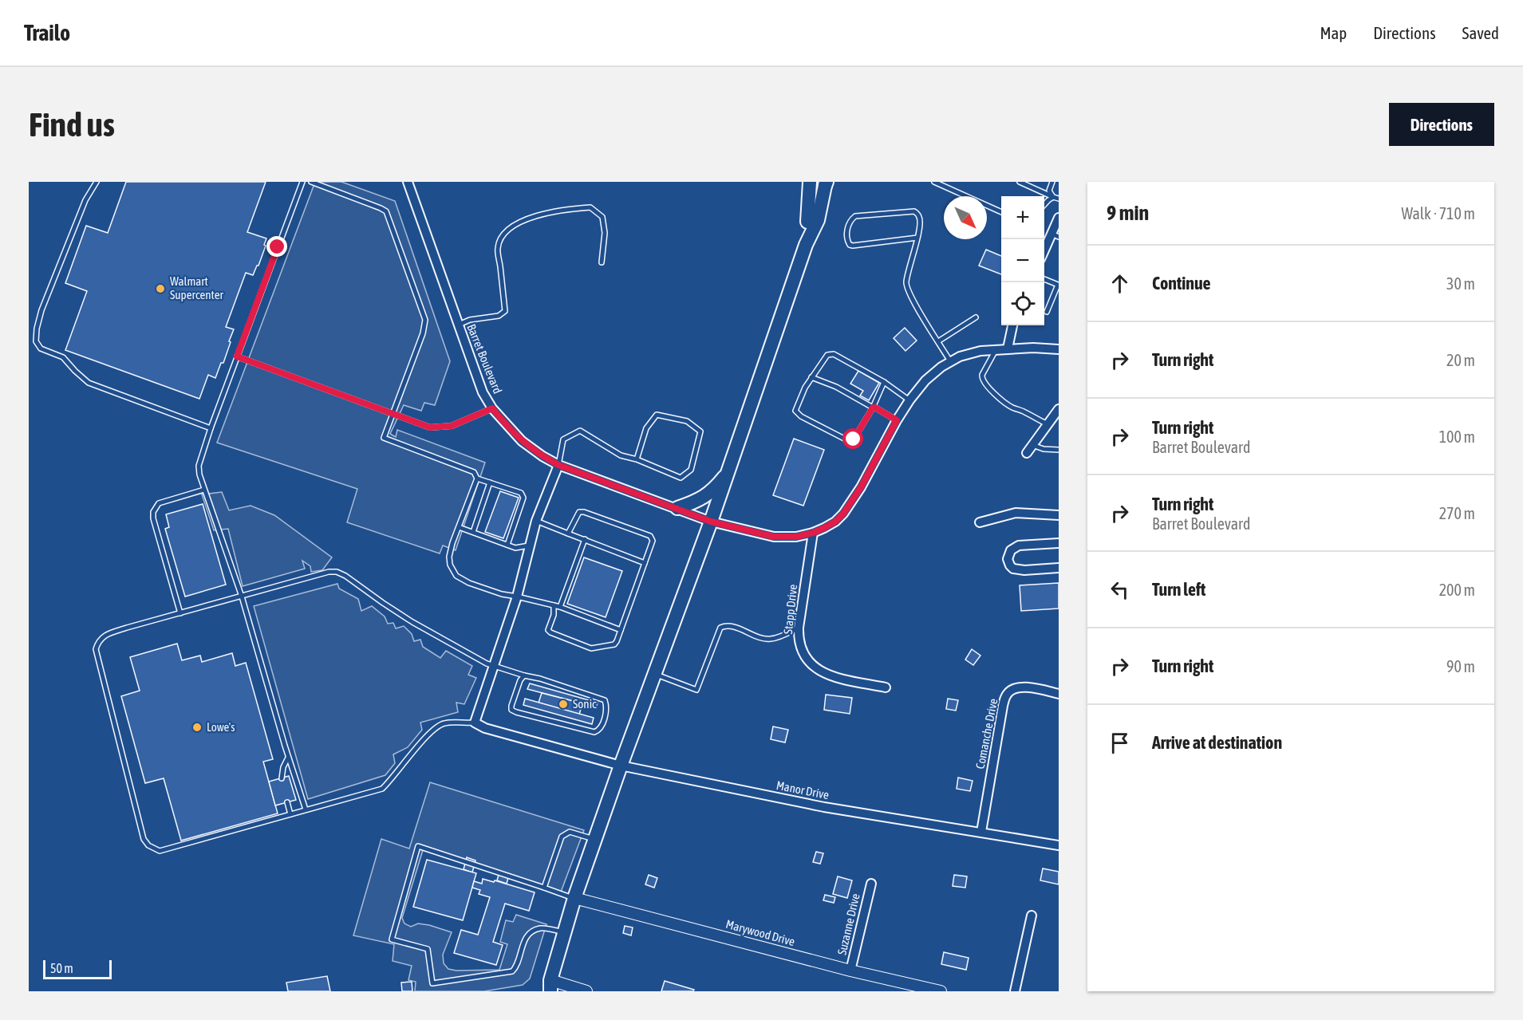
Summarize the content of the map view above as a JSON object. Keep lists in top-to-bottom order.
{
  "streets": {
    "street": [
      "Barret Boulevard",
      "Stapp Drive",
      "Comanche Drive",
      "Manor Drive",
      "Suzanne Drive",
      "Marywood Drive"
    ]
  },
  "crossings": [
    ["Barret Boulevard", "Stapp Drive"],
    ["Comanche Drive", "Manor Drive"],
    ["Suzanne Drive", "Marywood Drive"]
  ],
  "places": ["Walmart Supercenter", "Sonic", "Lowe's"],
  "scale_bar": "50 m",
  "north": "bottom right",
  "page": {
    "header": "Trailo",
    "nav": ["Map", "Directions", "Saved"],
    "buttons": "Directions",
    "title": "Find us",
    "heading": ["9 min", "Walk · 710 m"],
    "map_buttons": ["+", "−"],
    "list": [
      ["Continue", "30 m"],
      ["Turn right", "20 m"],
      ["Turn right", "Barret Boulevard", "100 m"],
      ["Turn right", "Barret Boulevard", "270 m"],
      ["Turn left", "200 m"],
      ["Turn right", "90 m"],
      "Arrive at destination"
    ],
    "scale": "50 m"
  }
}
